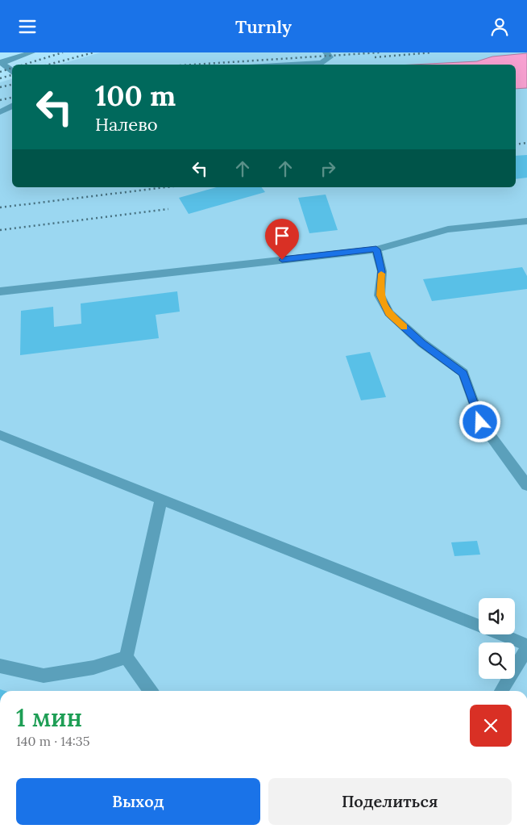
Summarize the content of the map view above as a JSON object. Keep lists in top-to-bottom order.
{
  "page": {
    "header": "Turnly",
    "turn": ["100 m", "Налево"],
    "heading": ["1 мин", "140 m · 14:35"],
    "buttons": ["Выход", "Поделиться"]
  }
}
